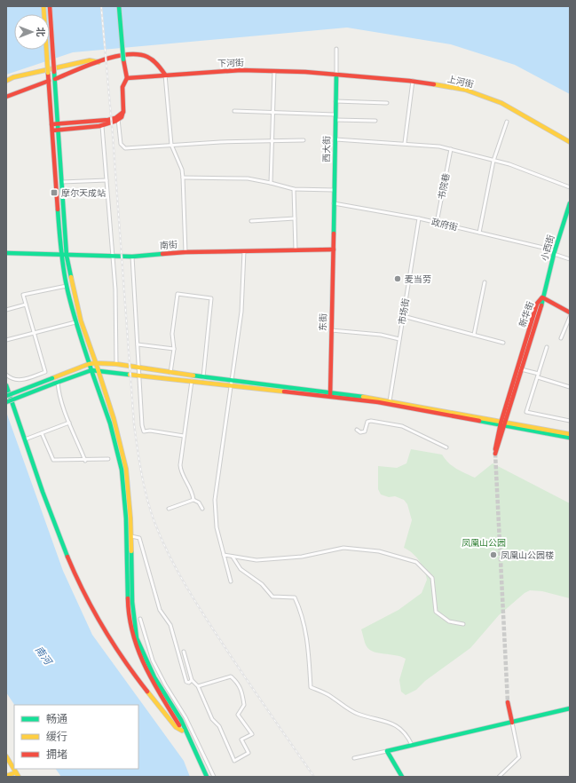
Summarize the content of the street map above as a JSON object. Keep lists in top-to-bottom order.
{
  "streets": {
    "main road": [
      "下河街",
      "上河街",
      "西大街",
      "南街",
      "小西街",
      "新华街",
      "东街"
    ],
    "street": ["书院巷", "政府街", "市场街"]
  },
  "crossings": [
    ["下河街", "上河街"],
    ["下河街", "西大街"],
    ["上河街", "西大街"],
    ["西大街", "政府街"],
    ["西大街", "南街"],
    ["西大街", "东街"],
    ["书院巷", "政府街"],
    ["政府街", "小西街"],
    ["政府街", "市场街"],
    ["南街", "东街"],
    ["小西街", "新华街"]
  ],
  "water": ["南河"],
  "parks": ["凤凰山公园"],
  "places": {
    "transit": ["摩尔天成站"],
    "other": ["麦当劳", "凤凰山公园楼"]
  },
  "legend": ["畅通", "缓行", "拥堵"],
  "north": "right"
}
